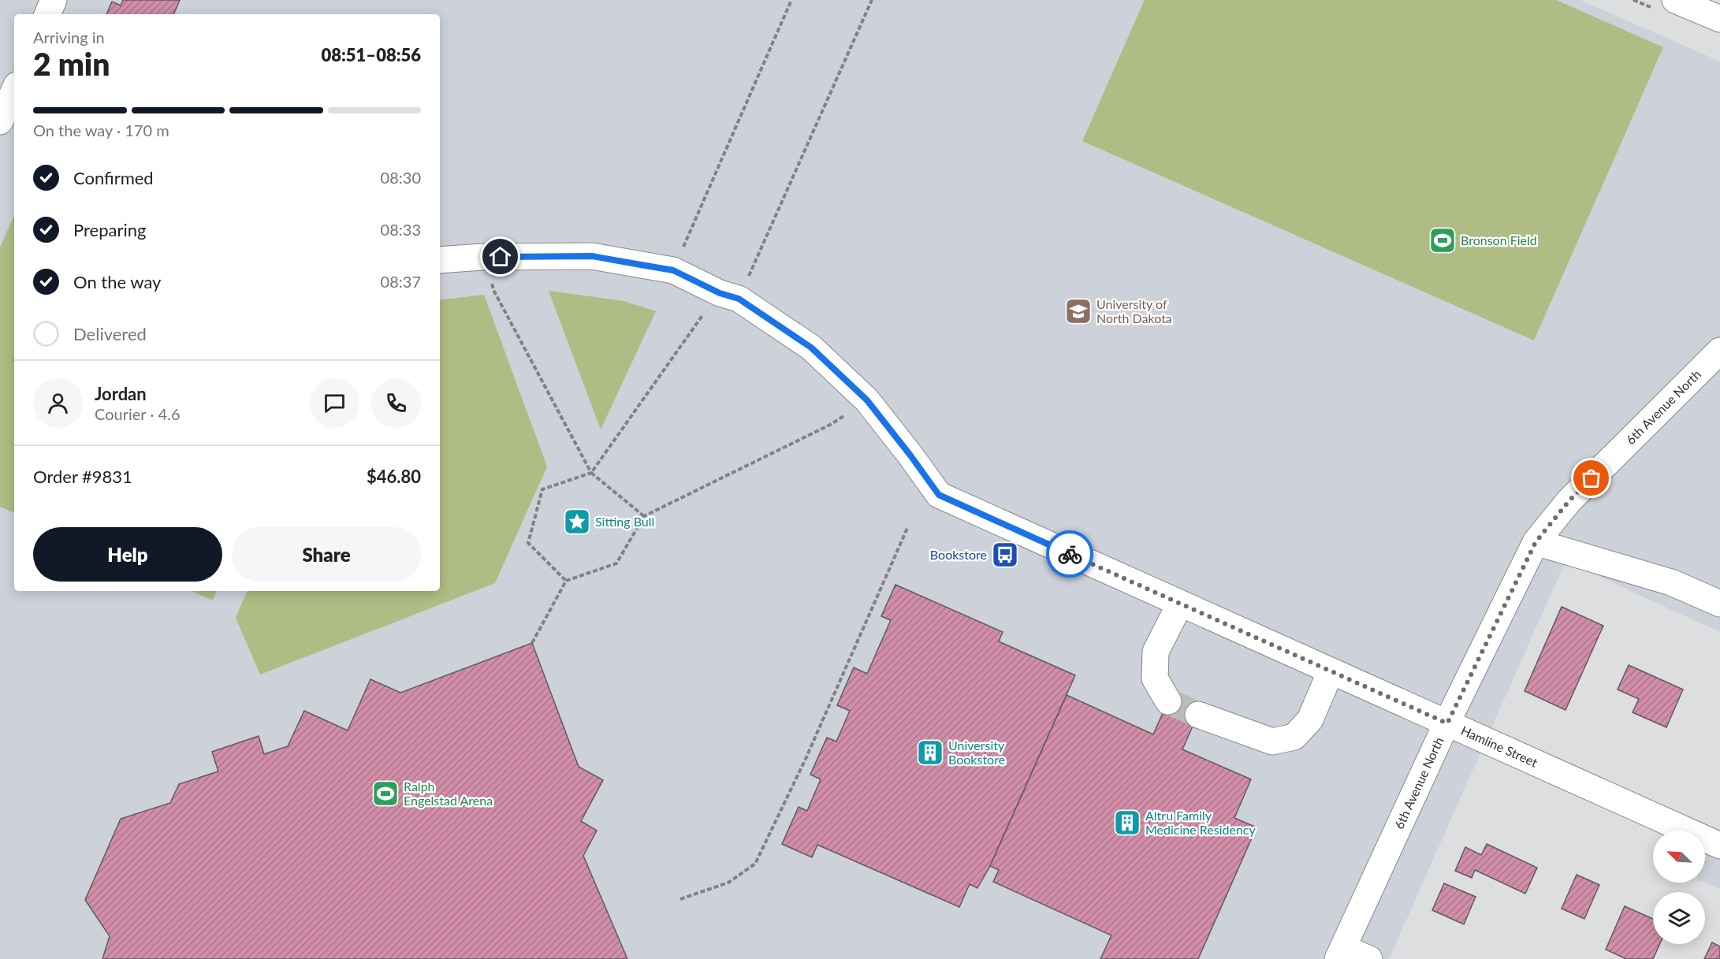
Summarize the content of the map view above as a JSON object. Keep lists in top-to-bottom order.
{
  "streets": {
    "street": ["6th Avenue North", "Hamline Street"]
  },
  "crossings": [
    ["6th Avenue North", "Hamline Street"]
  ],
  "places": {
    "sports": ["Bronson Field", "Ralph Engelstad Arena"],
    "school or university": ["University of North Dakota"],
    "place": ["Sitting Bull"],
    "bus stop": ["Bookstore"],
    "building": ["University Bookstore", "Altru Family Medicine Residency"]
  },
  "north": "top left",
  "page": {
    "heading": ["2 min", "Arriving in", "08:51–08:56"],
    "panel": [
      "Jordan",
      "Courier · 4.6",
      "Order #9831",
      "$46.80"
    ],
    "bar": "On the way · 170 m",
    "list": [
      ["Confirmed", "08:30"],
      ["Preparing", "08:33"],
      ["On the way", "08:37"],
      "Delivered"
    ],
    "buttons": ["Help", "Share"]
  }
}
